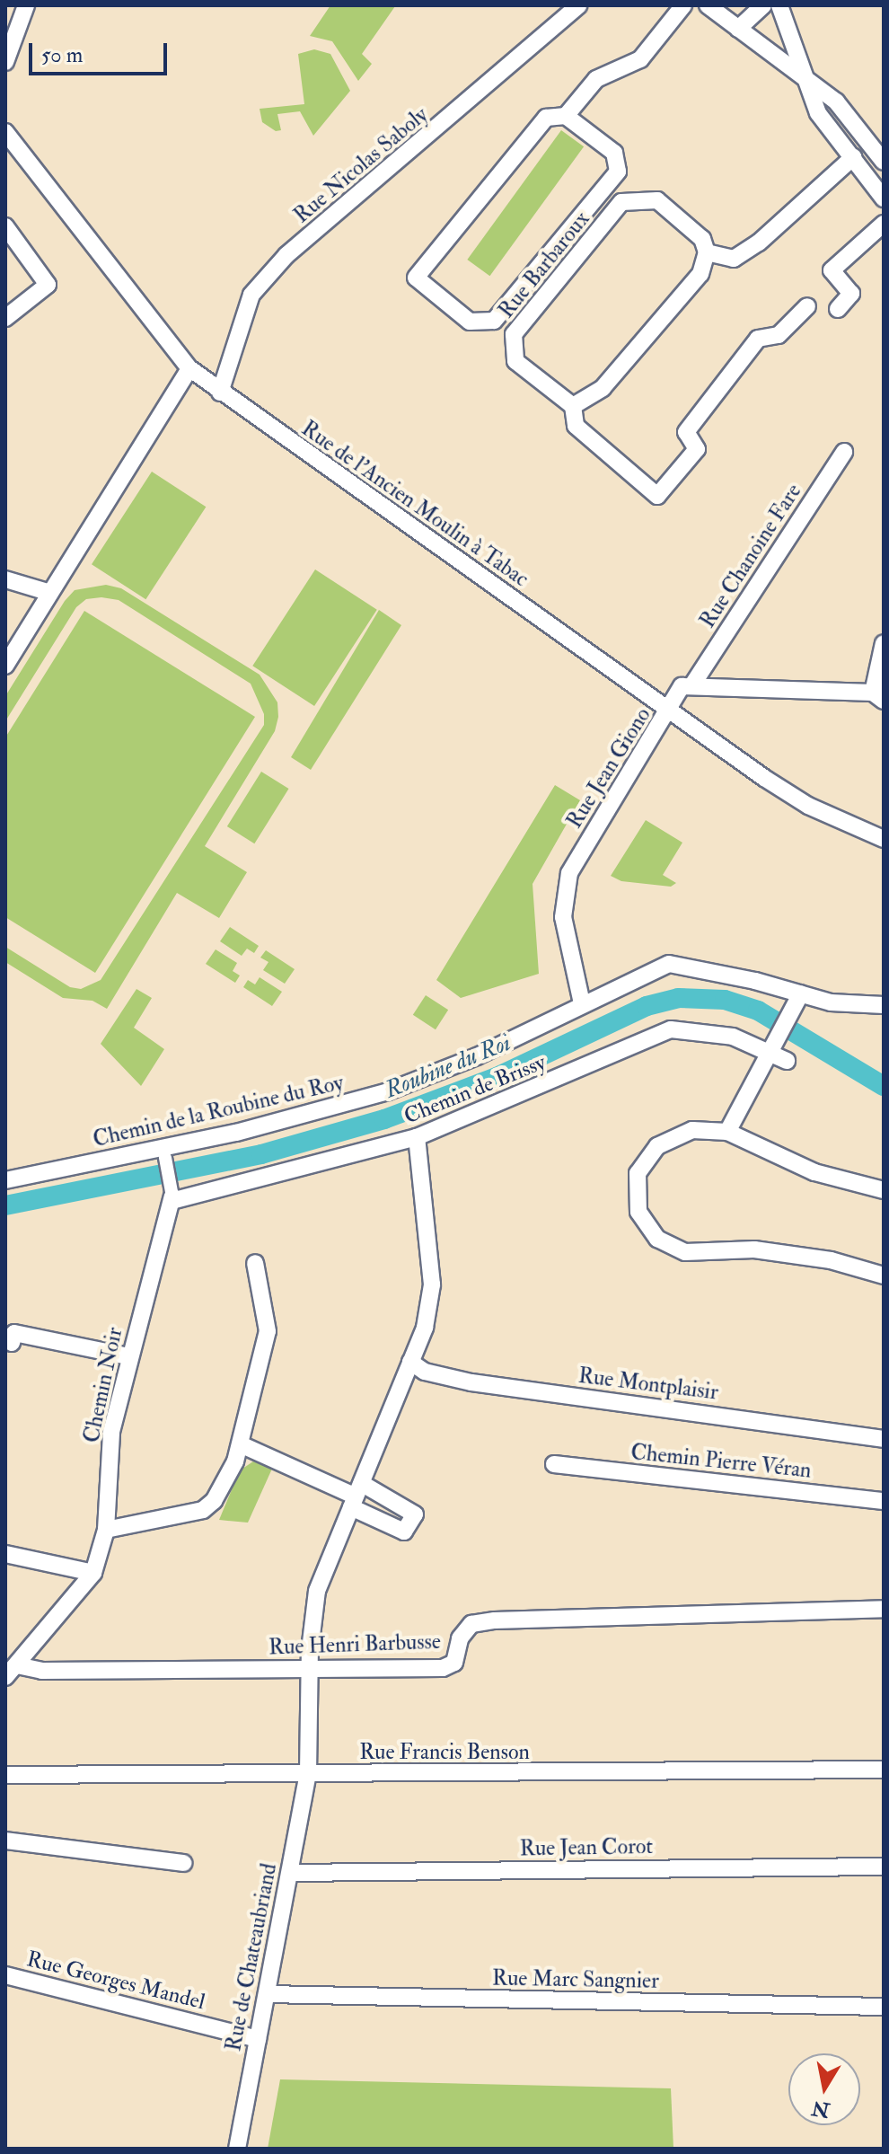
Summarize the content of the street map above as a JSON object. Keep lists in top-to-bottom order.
{
  "streets": {
    "street": [
      "Rue Nicolas Saboly",
      "Rue Barbaroux",
      "Rue de l'Ancien Moulin à Tabac",
      "Rue Chanoine Fare",
      "Rue Jean Giono",
      "Chemin de Brissy",
      "Chemin de la Roubine du Roy",
      "Rue Montplaisir",
      "Chemin Noir",
      "Chemin Pierre Véran",
      "Rue Henri Barbusse",
      "Rue Francis Benson",
      "Rue Jean Corot",
      "Rue de Chateaubriand",
      "Rue Marc Sangnier",
      "Rue Georges Mandel"
    ]
  },
  "crossings": [
    ["Rue Nicolas Saboly", "Rue de l'Ancien Moulin à Tabac"],
    ["Rue de l'Ancien Moulin à Tabac", "Rue Jean Giono"],
    ["Rue Jean Giono", "Chemin de la Roubine du Roy"],
    ["Chemin de Brissy", "Chemin Noir"],
    ["Chemin de Brissy", "Rue de Chateaubriand"],
    ["Rue Montplaisir", "Rue de Chateaubriand"],
    ["Chemin Noir", "Rue Henri Barbusse"],
    ["Rue Henri Barbusse", "Rue de Chateaubriand"],
    ["Rue Francis Benson", "Rue de Chateaubriand"],
    ["Rue Jean Corot", "Rue de Chateaubriand"],
    ["Rue de Chateaubriand", "Rue Marc Sangnier"],
    ["Rue de Chateaubriand", "Rue Georges Mandel"]
  ],
  "water": ["Roubine du Roi"],
  "scale_bar": "50 m",
  "north": "bottom"
}
